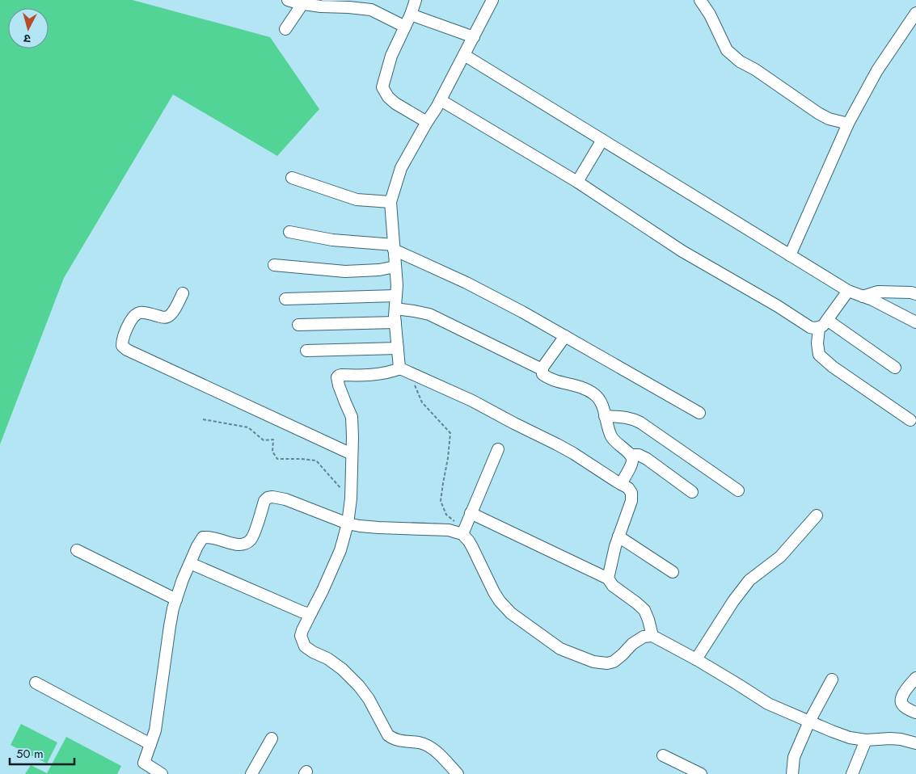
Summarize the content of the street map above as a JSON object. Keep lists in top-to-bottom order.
{
  "scale_bar": "50 m",
  "north": "bottom"
}
